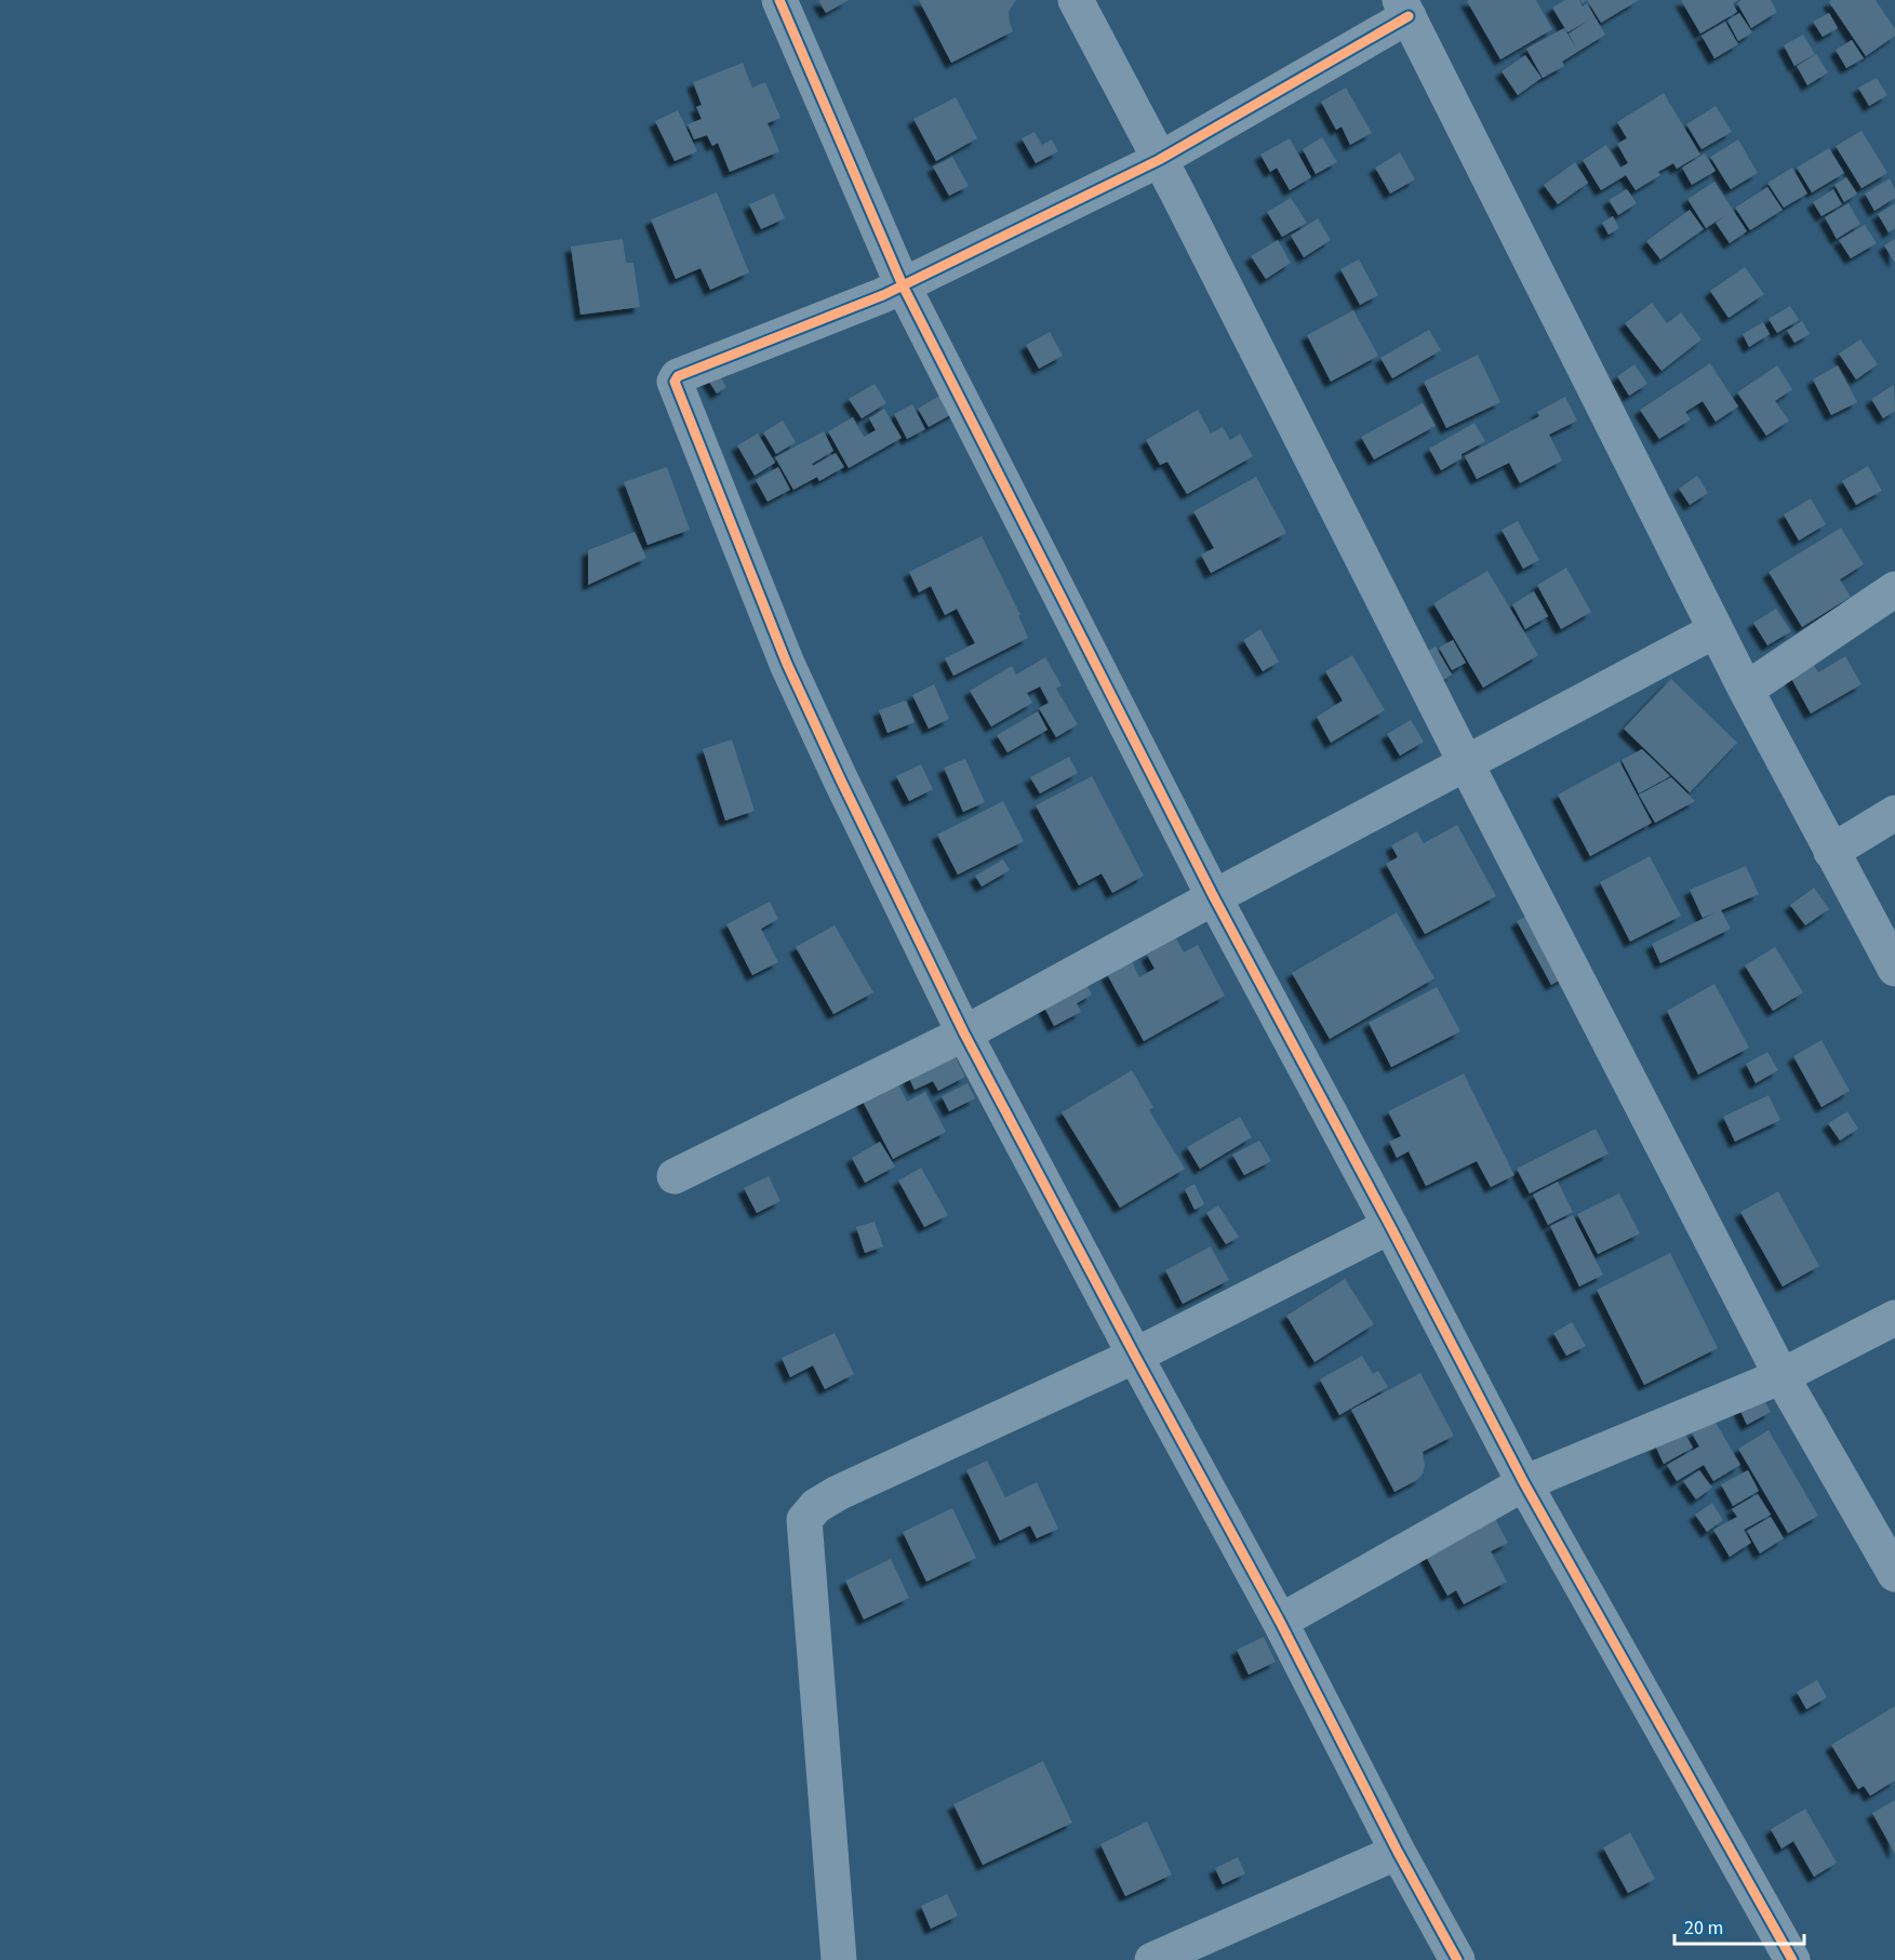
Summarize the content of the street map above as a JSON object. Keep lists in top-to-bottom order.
{
  "scale_bar": "20 m"
}
